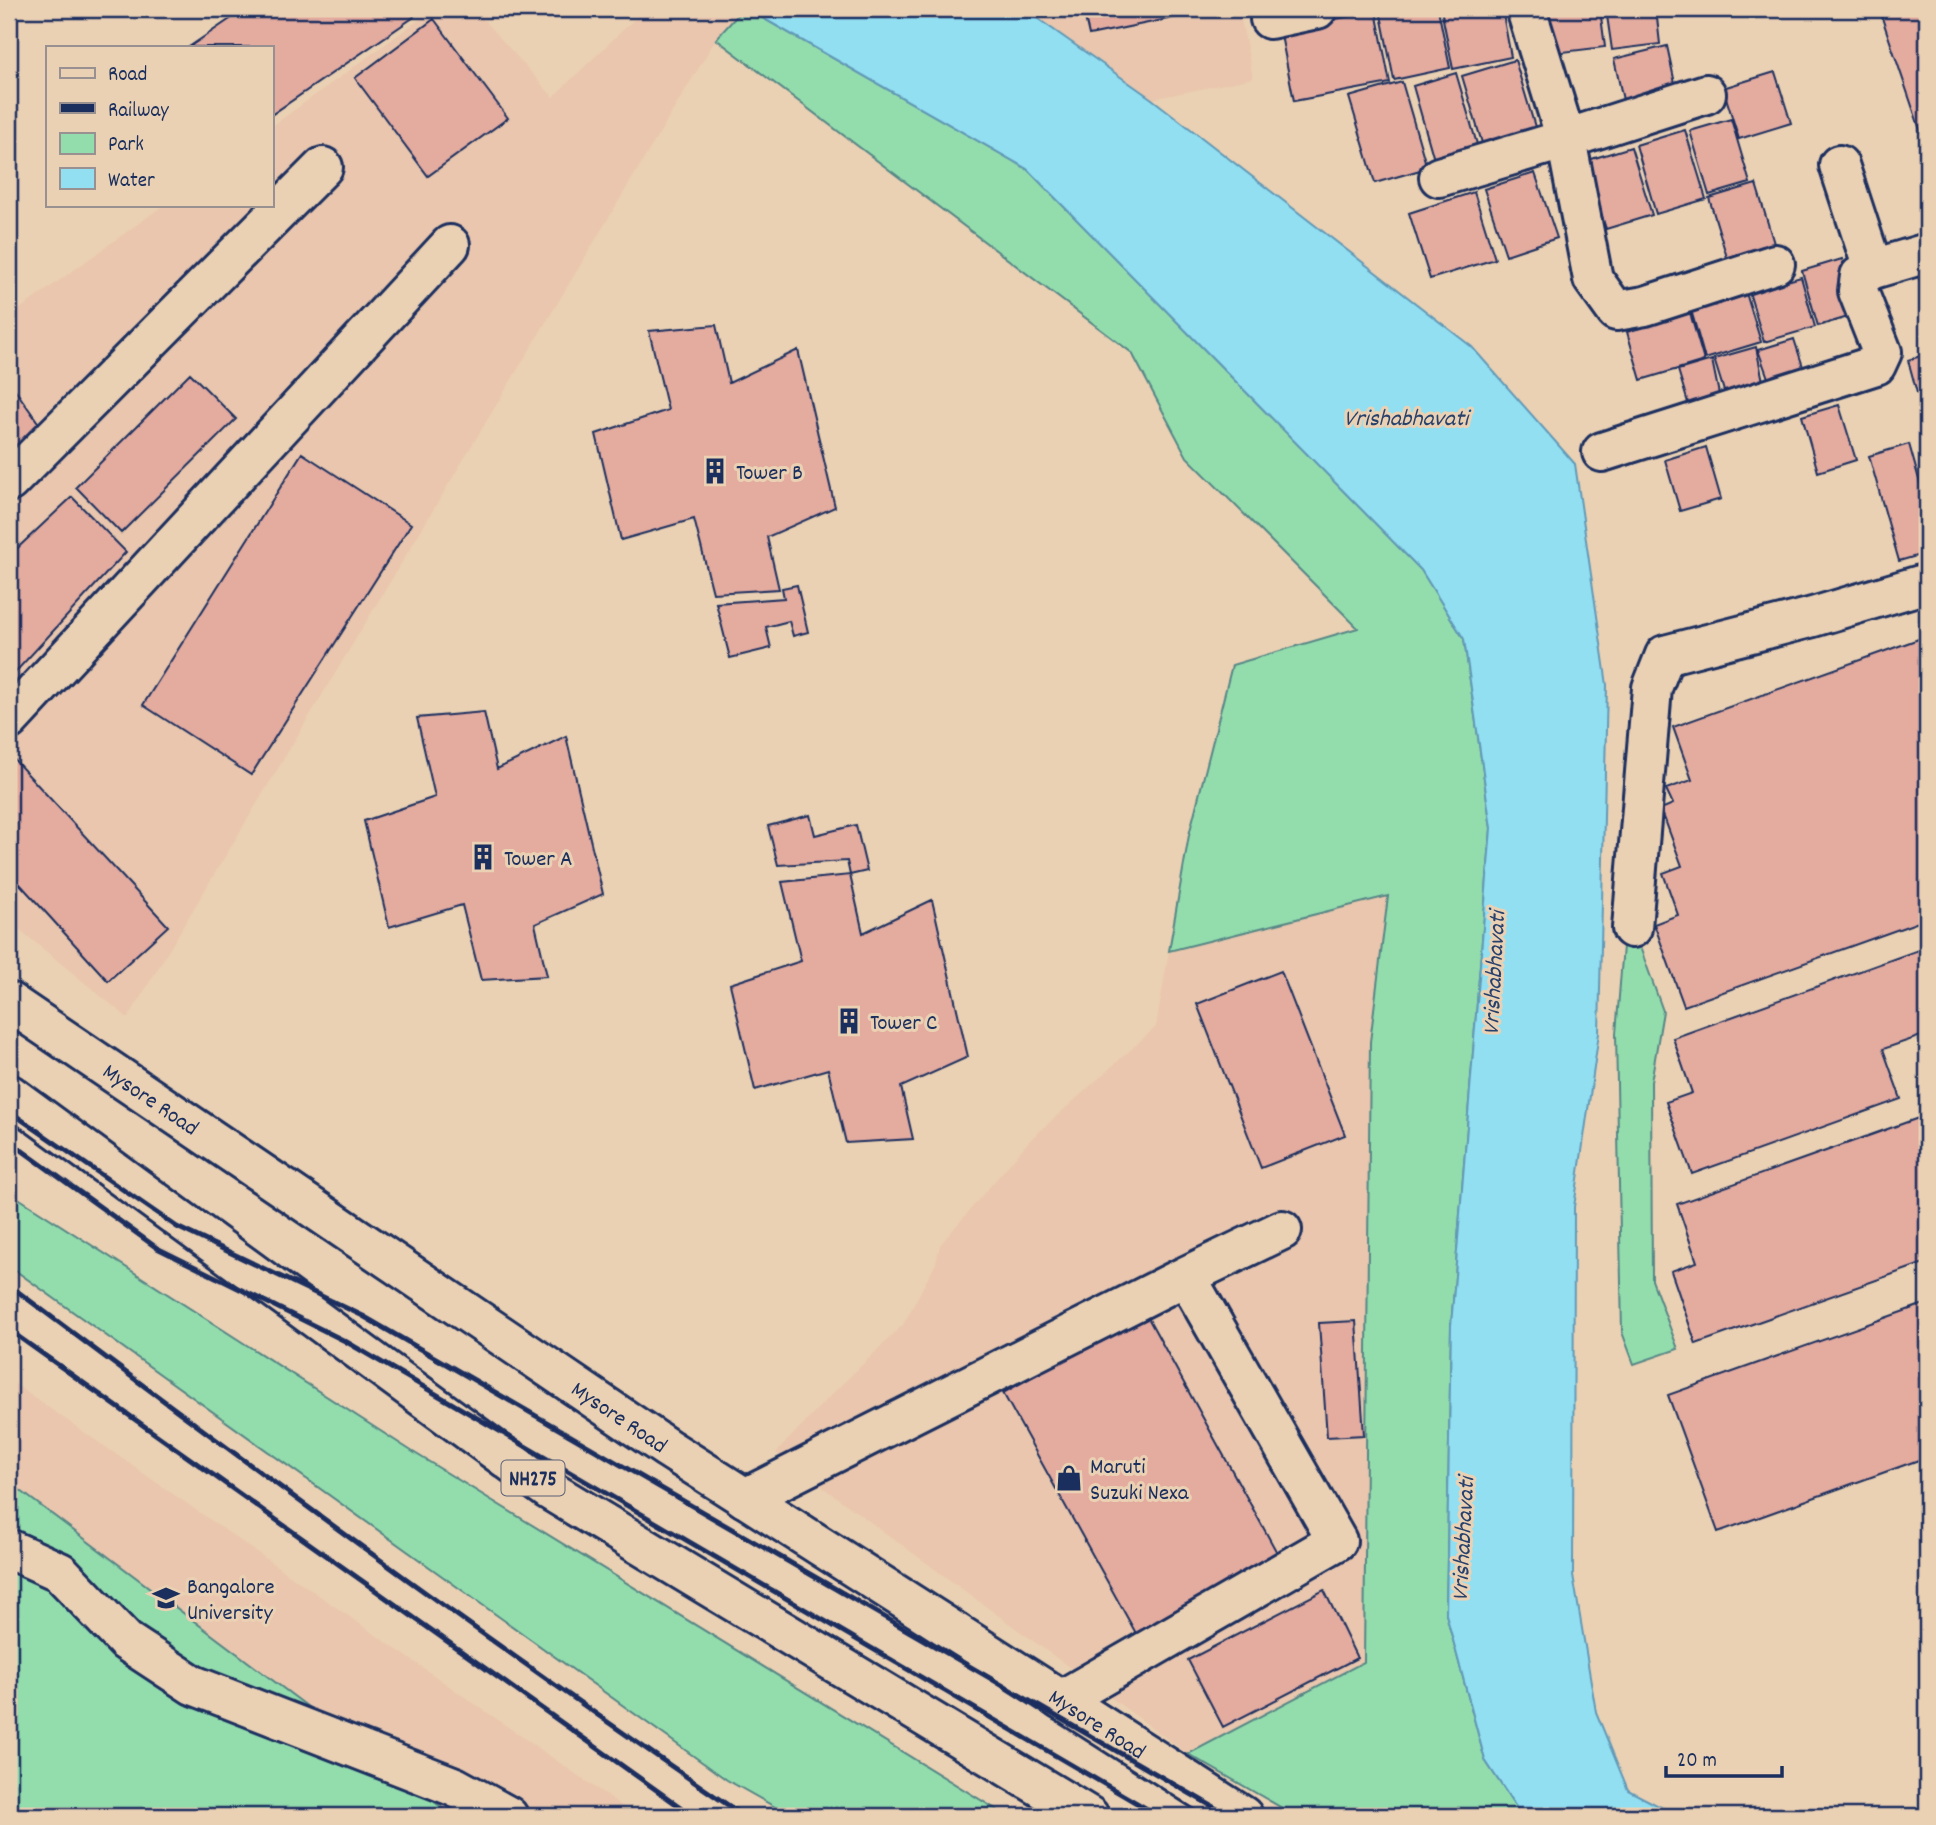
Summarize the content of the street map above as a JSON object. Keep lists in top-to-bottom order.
{
  "streets": {
    "main road": ["Mysore Road", "NH275"]
  },
  "water": ["Vrishabhavati"],
  "places": {
    "building": ["Tower B", "Tower A", "Tower C"],
    "shop": ["Maruti Suzuki Nexa"],
    "school or university": ["Bangalore University"]
  },
  "legend": [
    "Road",
    "Railway",
    "Park",
    "Water"
  ],
  "scale_bar": "20 m"
}
